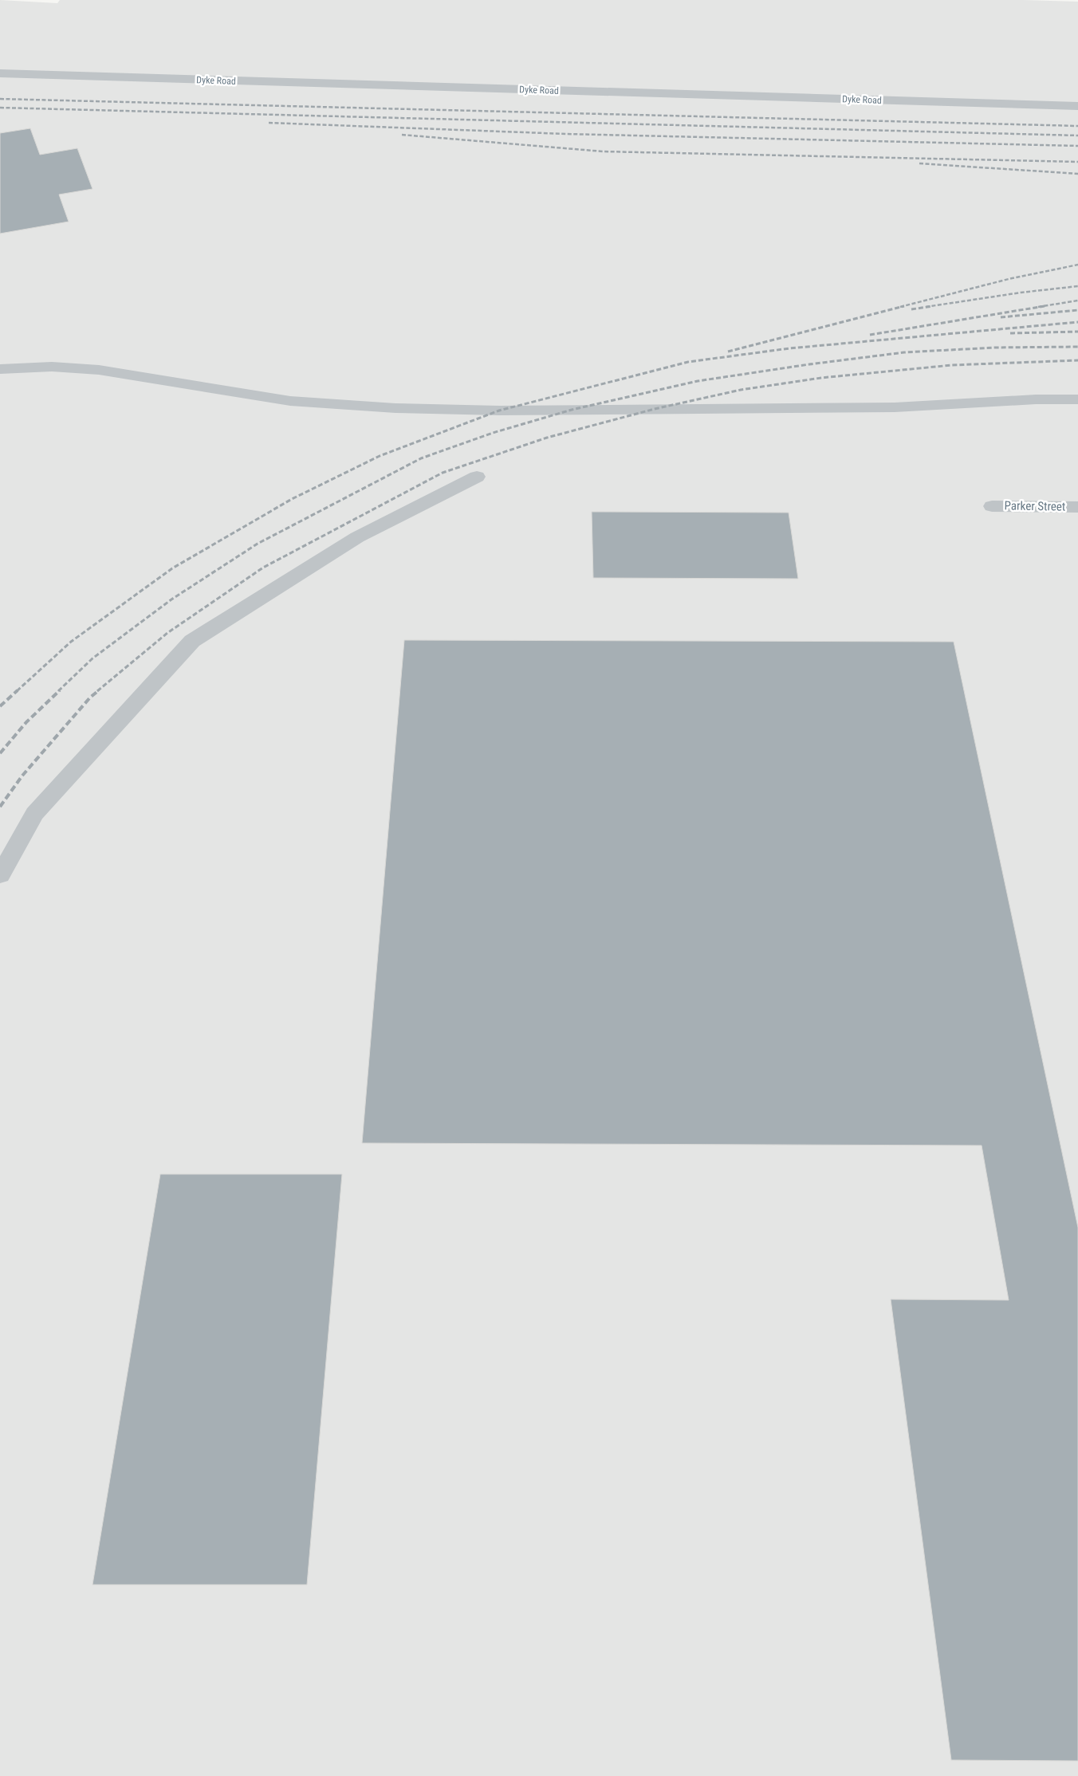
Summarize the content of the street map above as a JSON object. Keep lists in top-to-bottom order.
{
  "streets": {
    "street": ["Dyke Road", "Parker Street"]
  }
}
